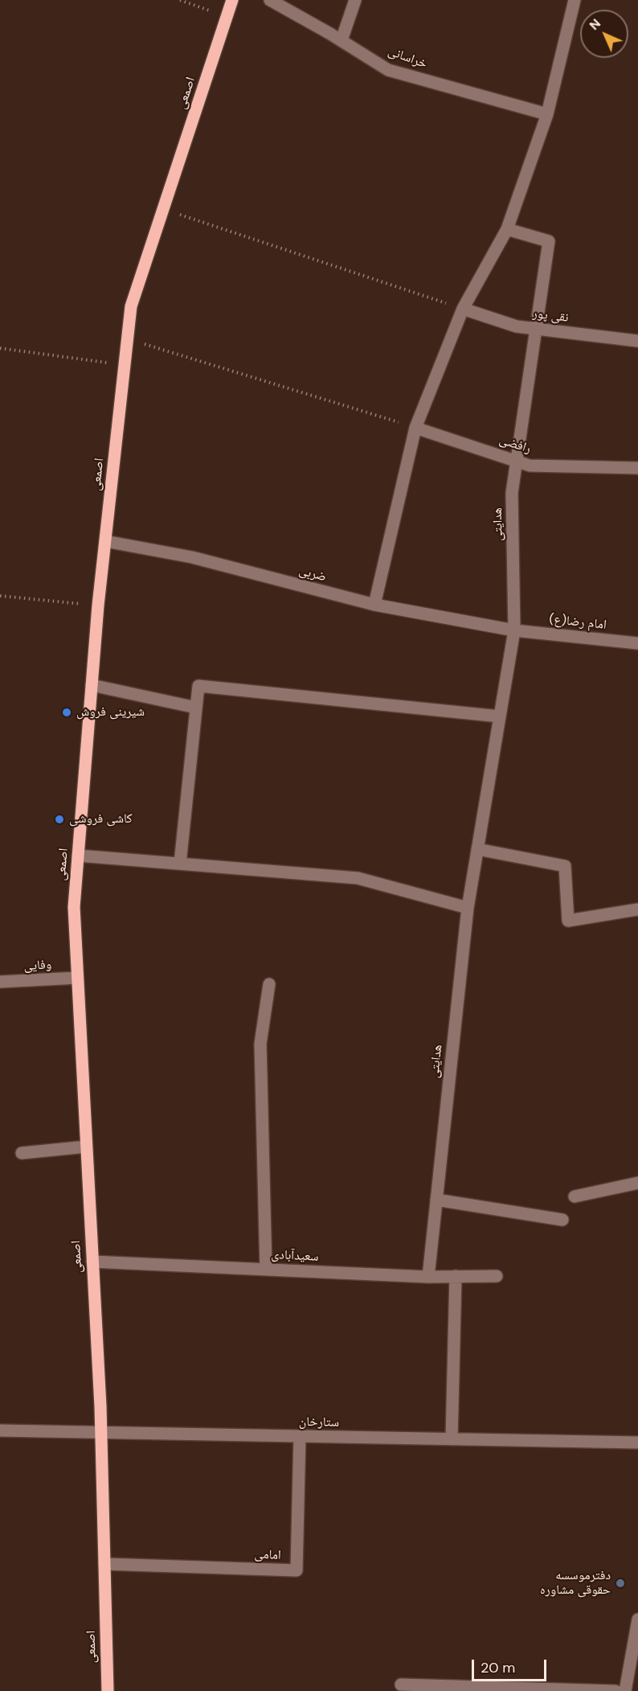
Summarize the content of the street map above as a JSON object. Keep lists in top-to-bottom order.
{
  "streets": {
    "main road": ["اصمعی"],
    "street": [
      "خراسانی",
      "نقی پور",
      "رافضی",
      "هدایتی",
      "ضربی",
      "امام رضا(ع)",
      "وفایی",
      "سعیدآبادی",
      "ستارخان",
      "امامی"
    ]
  },
  "crossings": [
    ["اصمعی", "ضربی"],
    ["اصمعی", "وفایی"],
    ["اصمعی", "سعیدآبادی"],
    ["اصمعی", "ستارخان"],
    ["اصمعی", "امامی"],
    ["نقی پور", "هدایتی"],
    ["رافضی", "هدایتی"],
    ["هدایتی", "ضربی"],
    ["هدایتی", "امام رضا(ع)"],
    ["هدایتی", "سعیدآبادی"],
    ["ضربی", "امام رضا(ع)"],
    ["ستارخان", "امامی"]
  ],
  "places": ["شیرینی فروش", "کاشی فروشی", "دفترموسسه حقوقی مشاوره"],
  "scale_bar": "20 m",
  "north": "top left"
}
